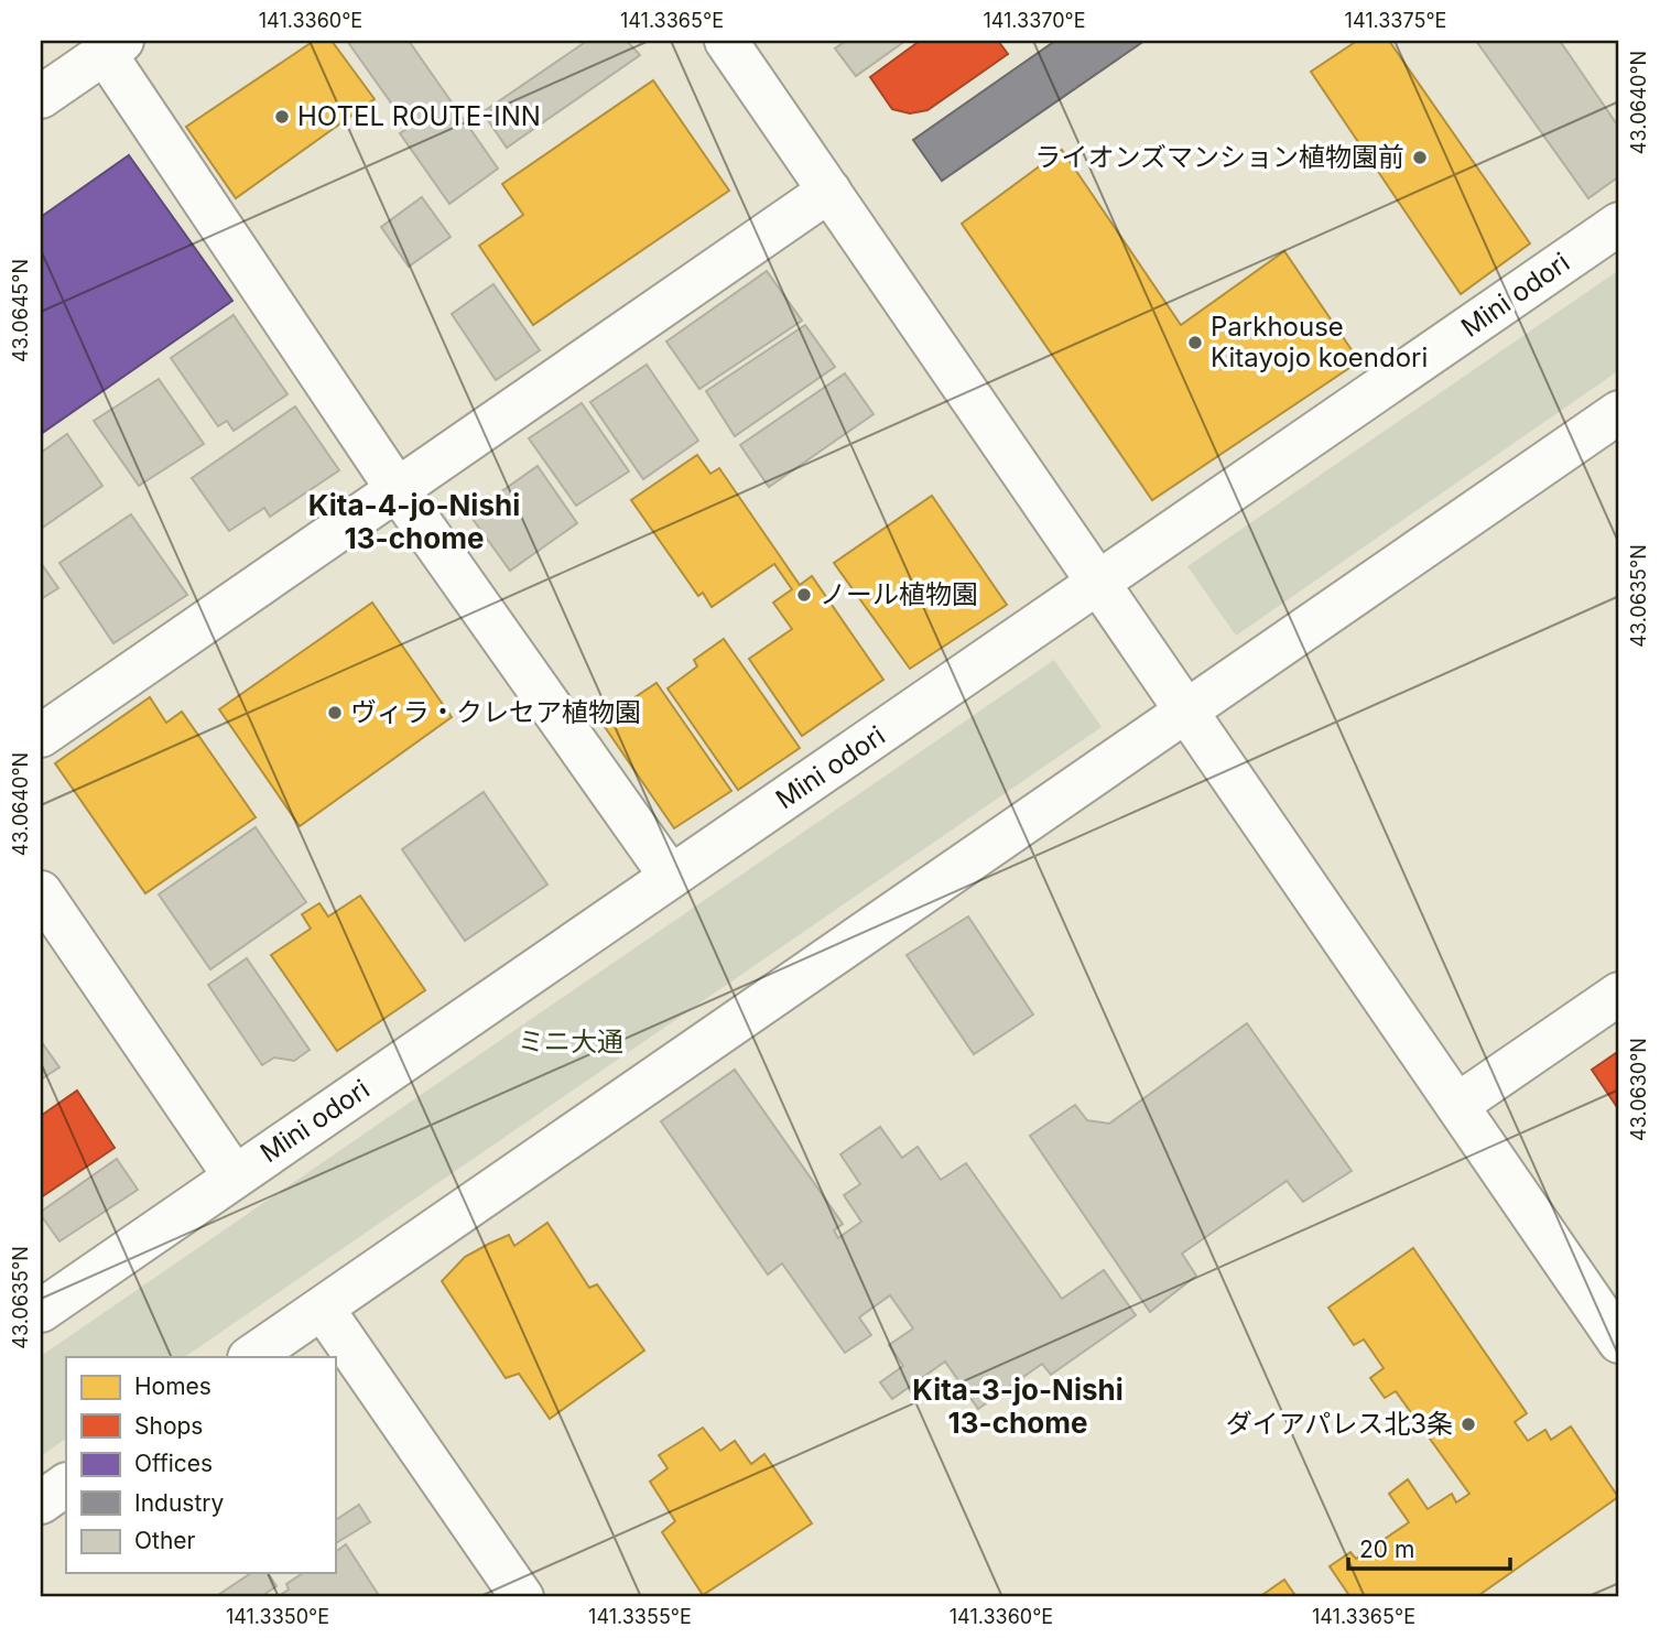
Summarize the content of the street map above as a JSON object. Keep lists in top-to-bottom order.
{
  "streets": {
    "street": ["Mini odori"]
  },
  "districts": ["Kita-4-jo-Nishi 13-chome", "Kita-3-jo-Nishi 13-chome"],
  "parks": ["ミニ大通"],
  "places": [
    "HOTEL ROUTE-INN",
    "ライオンズマンション植物園前",
    "Parkhouse Kitayojo koendori",
    "ノール植物園",
    "ヴィラ・クレセア植物園",
    "ダイアパレス北3条"
  ],
  "legend": [
    "Homes",
    "Shops",
    "Offices",
    "Industry",
    "Other"
  ],
  "scale_bar": "20 m",
  "coordinates": [
    "141.3360°E",
    "141.3365°E",
    "141.3370°E",
    "141.3375°E",
    "43.0640°N",
    "43.0645°N",
    "43.0635°N",
    "43.0630°N",
    "141.3350°E",
    "141.3355°E"
  ]
}
